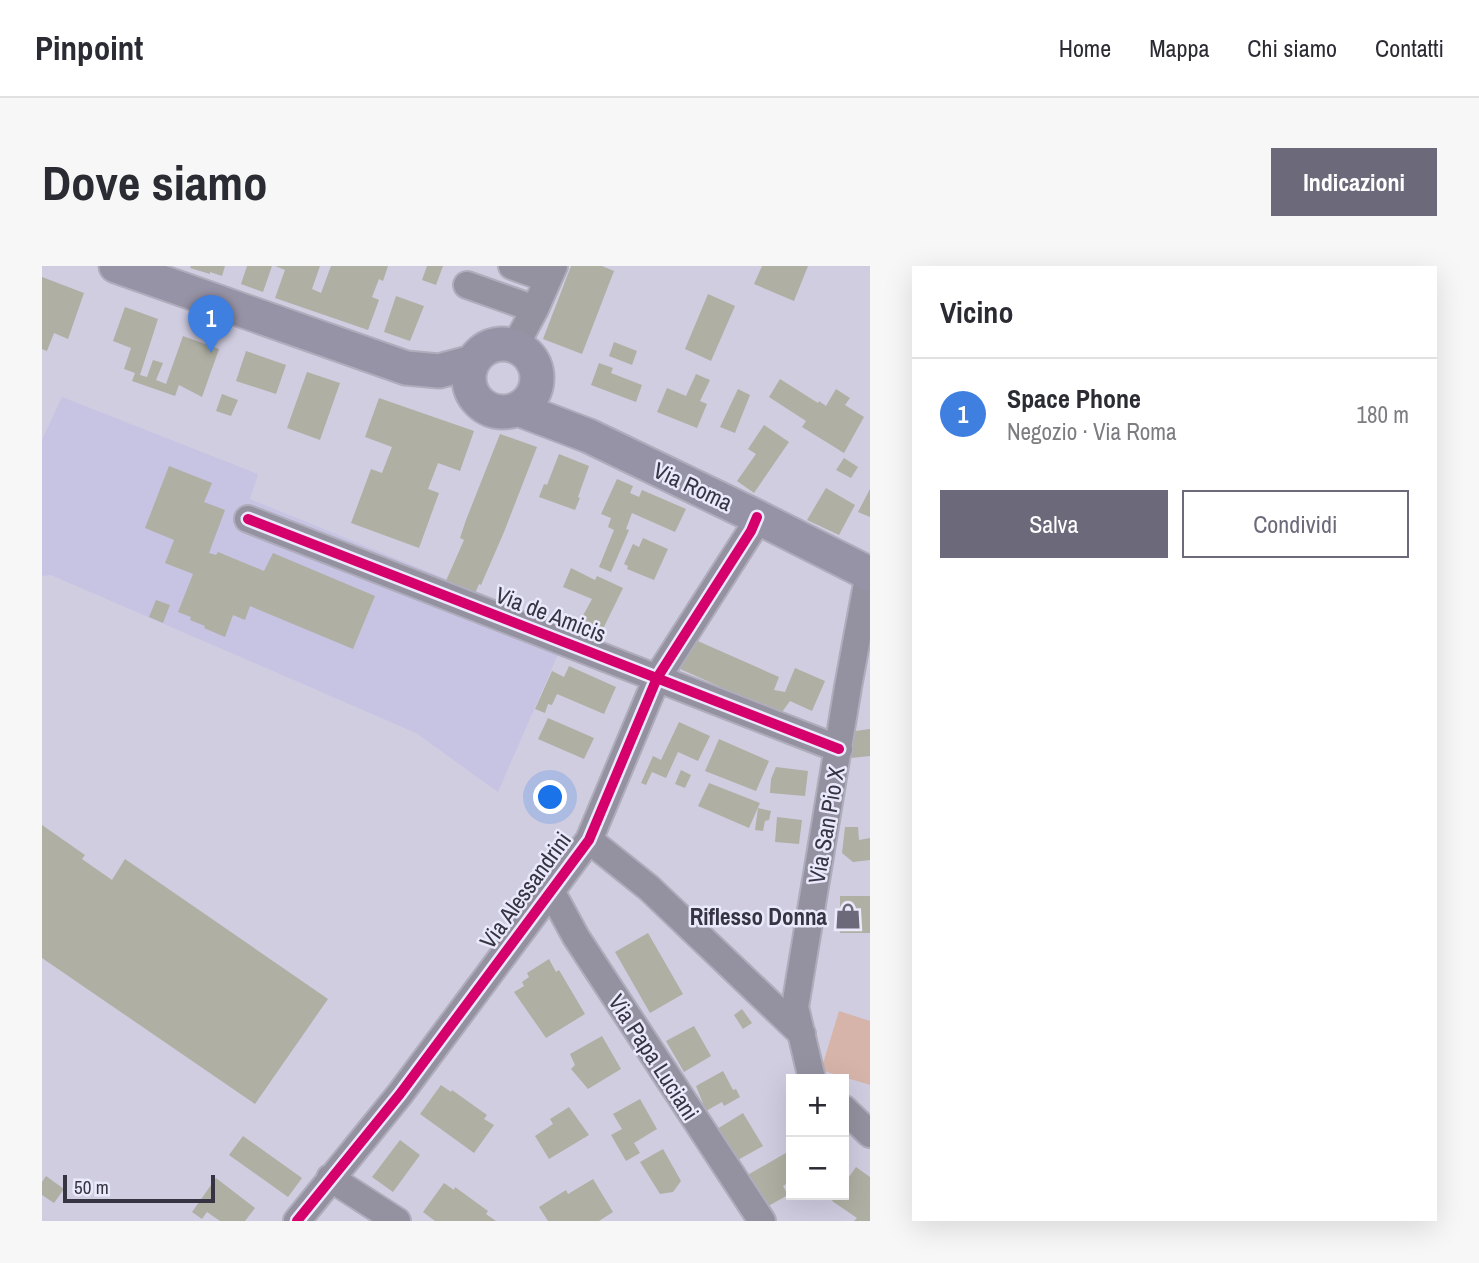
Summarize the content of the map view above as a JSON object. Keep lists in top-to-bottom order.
{
  "streets": {
    "main road": ["Via Roma"],
    "street": [
      "Via de Amicis",
      "Via San Pio X",
      "Via Alessandrini",
      "Via Papa Luciani"
    ]
  },
  "crossings": [
    ["Via Roma", "Via San Pio X"],
    ["Via Roma", "Via Alessandrini"],
    ["Via de Amicis", "Via San Pio X"],
    ["Via de Amicis", "Via Alessandrini"],
    ["Via Alessandrini", "Via Papa Luciani"]
  ],
  "places": {
    "shop": ["Riflesso Donna"]
  },
  "scale_bar": "50 m",
  "page": {
    "header": "Pinpoint",
    "nav": [
      "Home",
      "Mappa",
      "Chi siamo",
      "Contatti"
    ],
    "buttons": [
      "Indicazioni",
      ["Salva", "Condividi"]
    ],
    "title": "Dove siamo",
    "heading": "Vicino",
    "pins": "1",
    "list": [
      {
        "mark": "1",
        "name": "Space Phone",
        "note": "Negozio · Via Roma",
        "value": "180 m"
      }
    ],
    "map_buttons": ["+", "−"],
    "scale": "50 m"
  }
}
